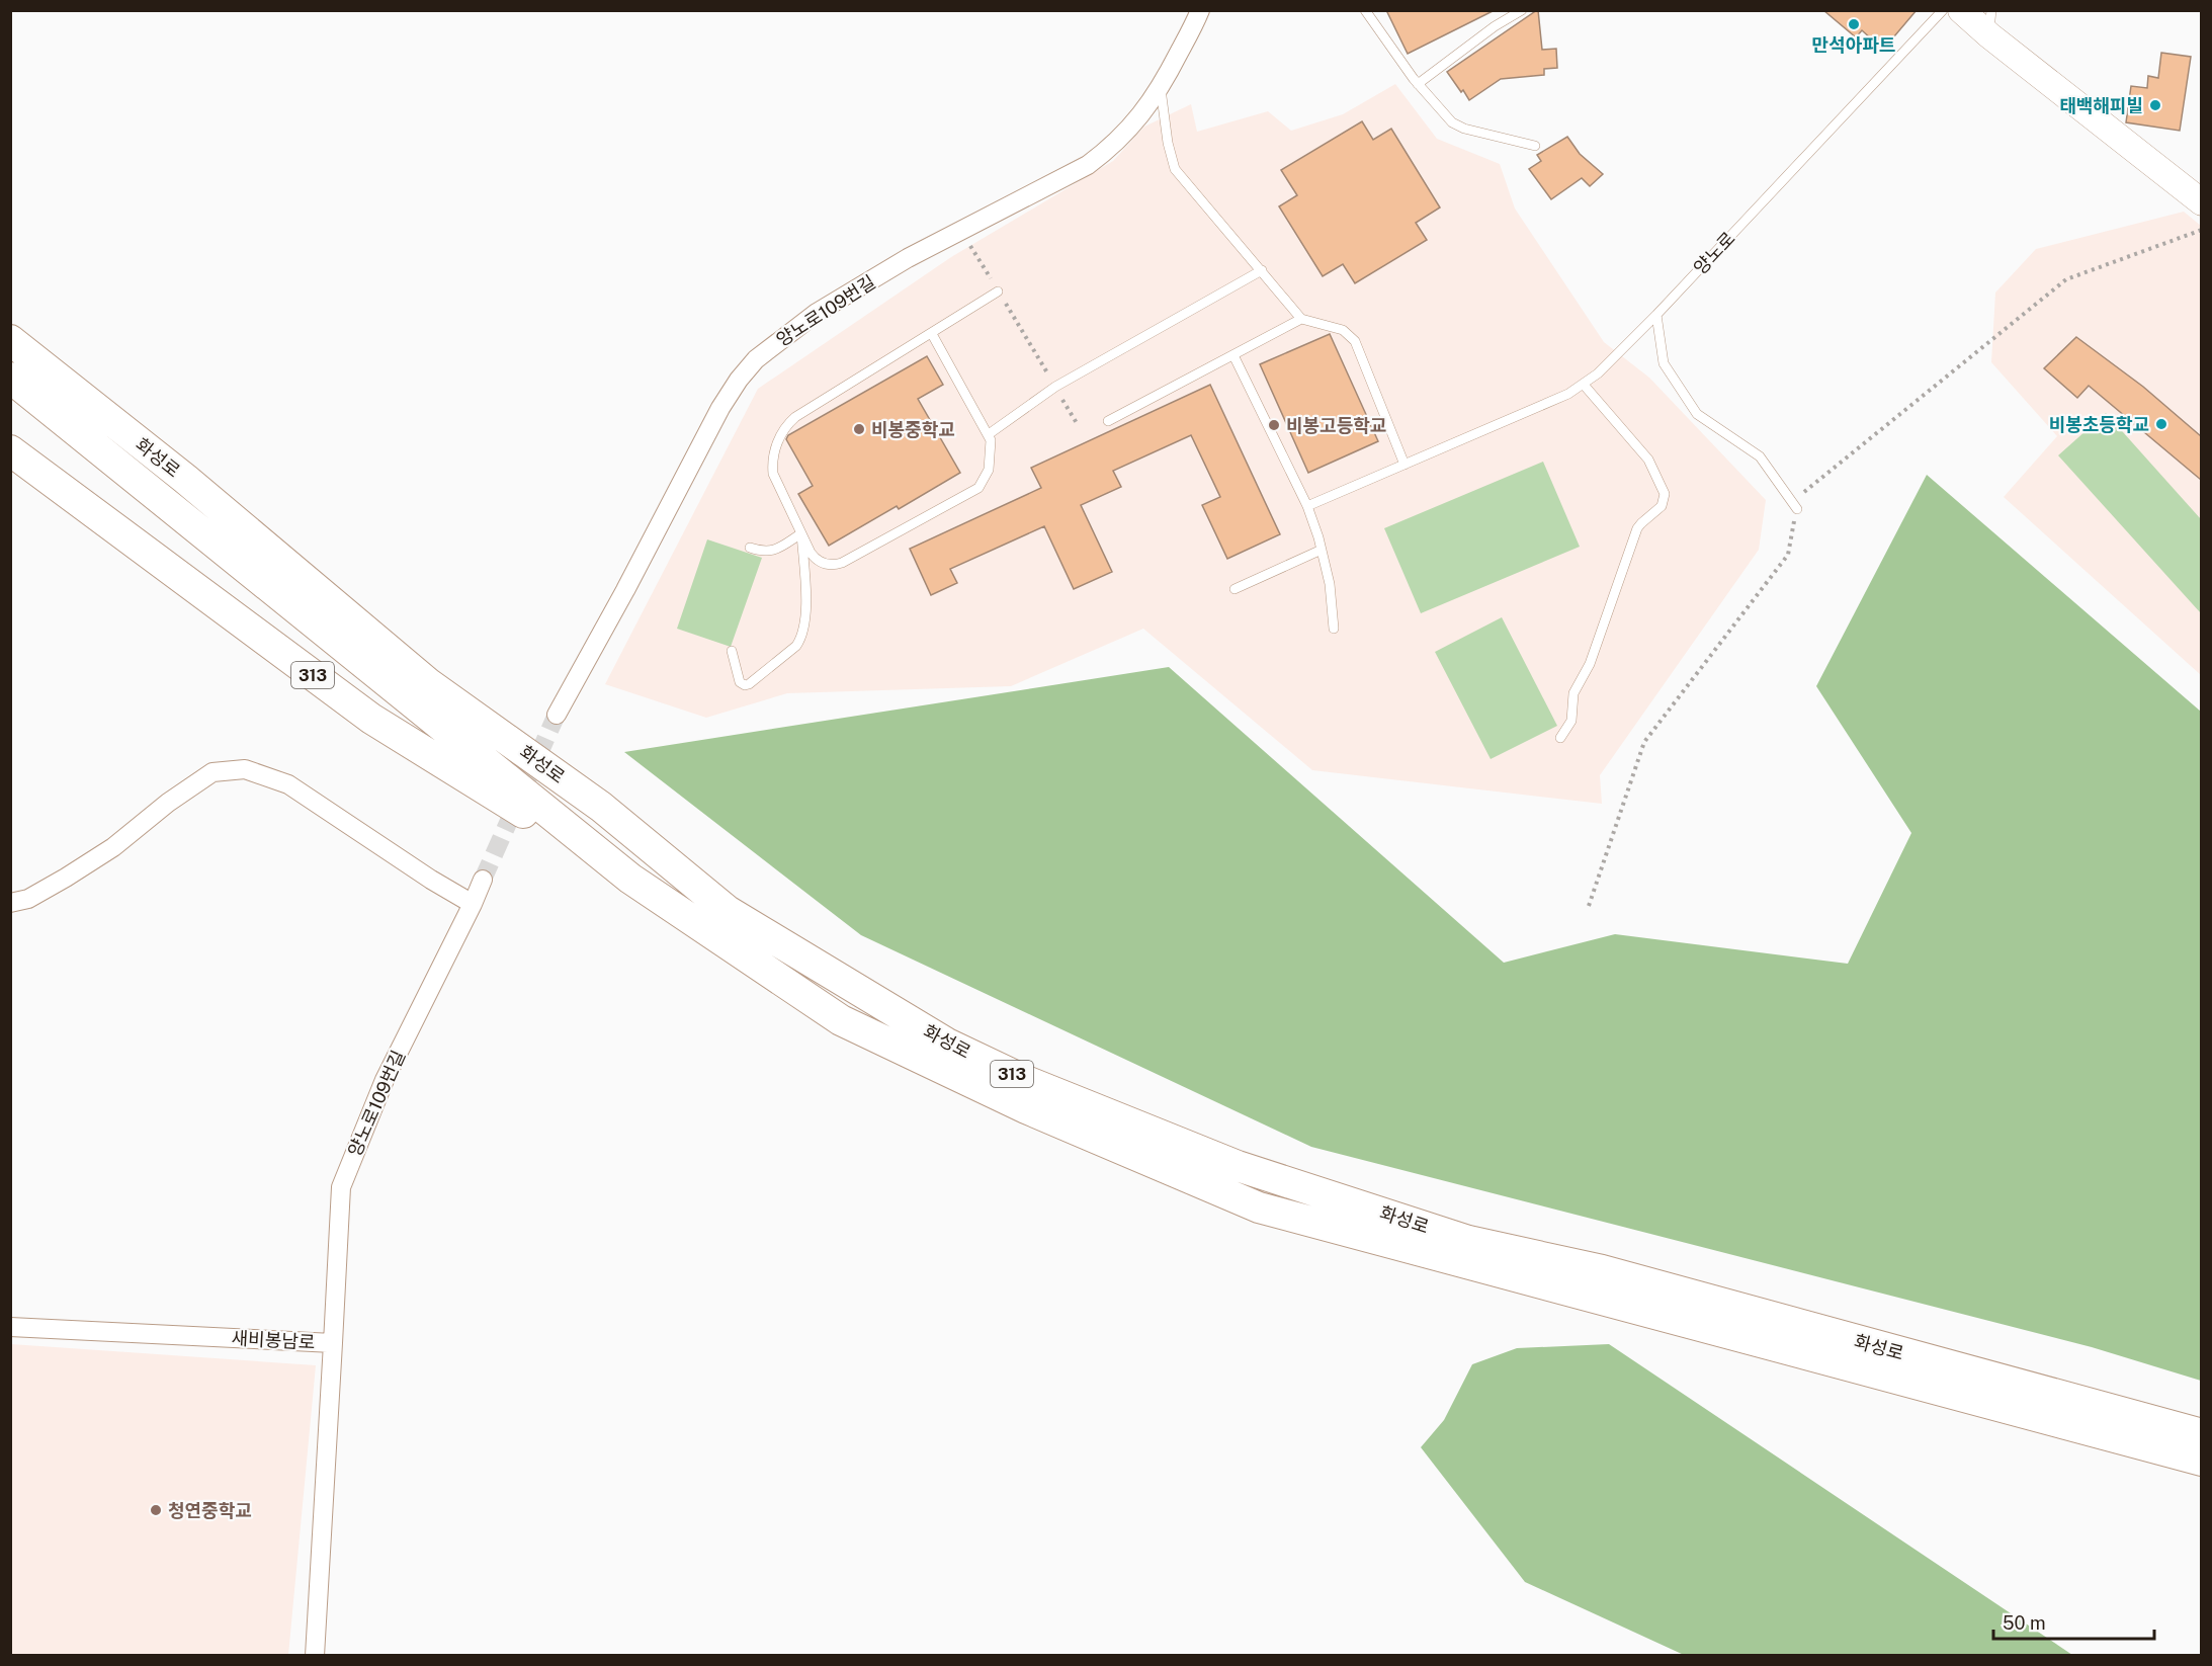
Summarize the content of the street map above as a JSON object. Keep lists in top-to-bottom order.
{
  "streets": {
    "main road": ["화성로", "313"],
    "street": ["양노로109번길", "새비봉남로"],
    "lane": ["양노로"]
  },
  "crossings": [
    ["양노로109번길", "새비봉남로"],
    ["화성로", "313"]
  ],
  "places": [
    "만석아파트",
    "태백해피빌",
    "비봉초등학교",
    "비봉고등학교",
    "비봉중학교",
    "청연중학교"
  ],
  "scale_bar": "50 m"
}
